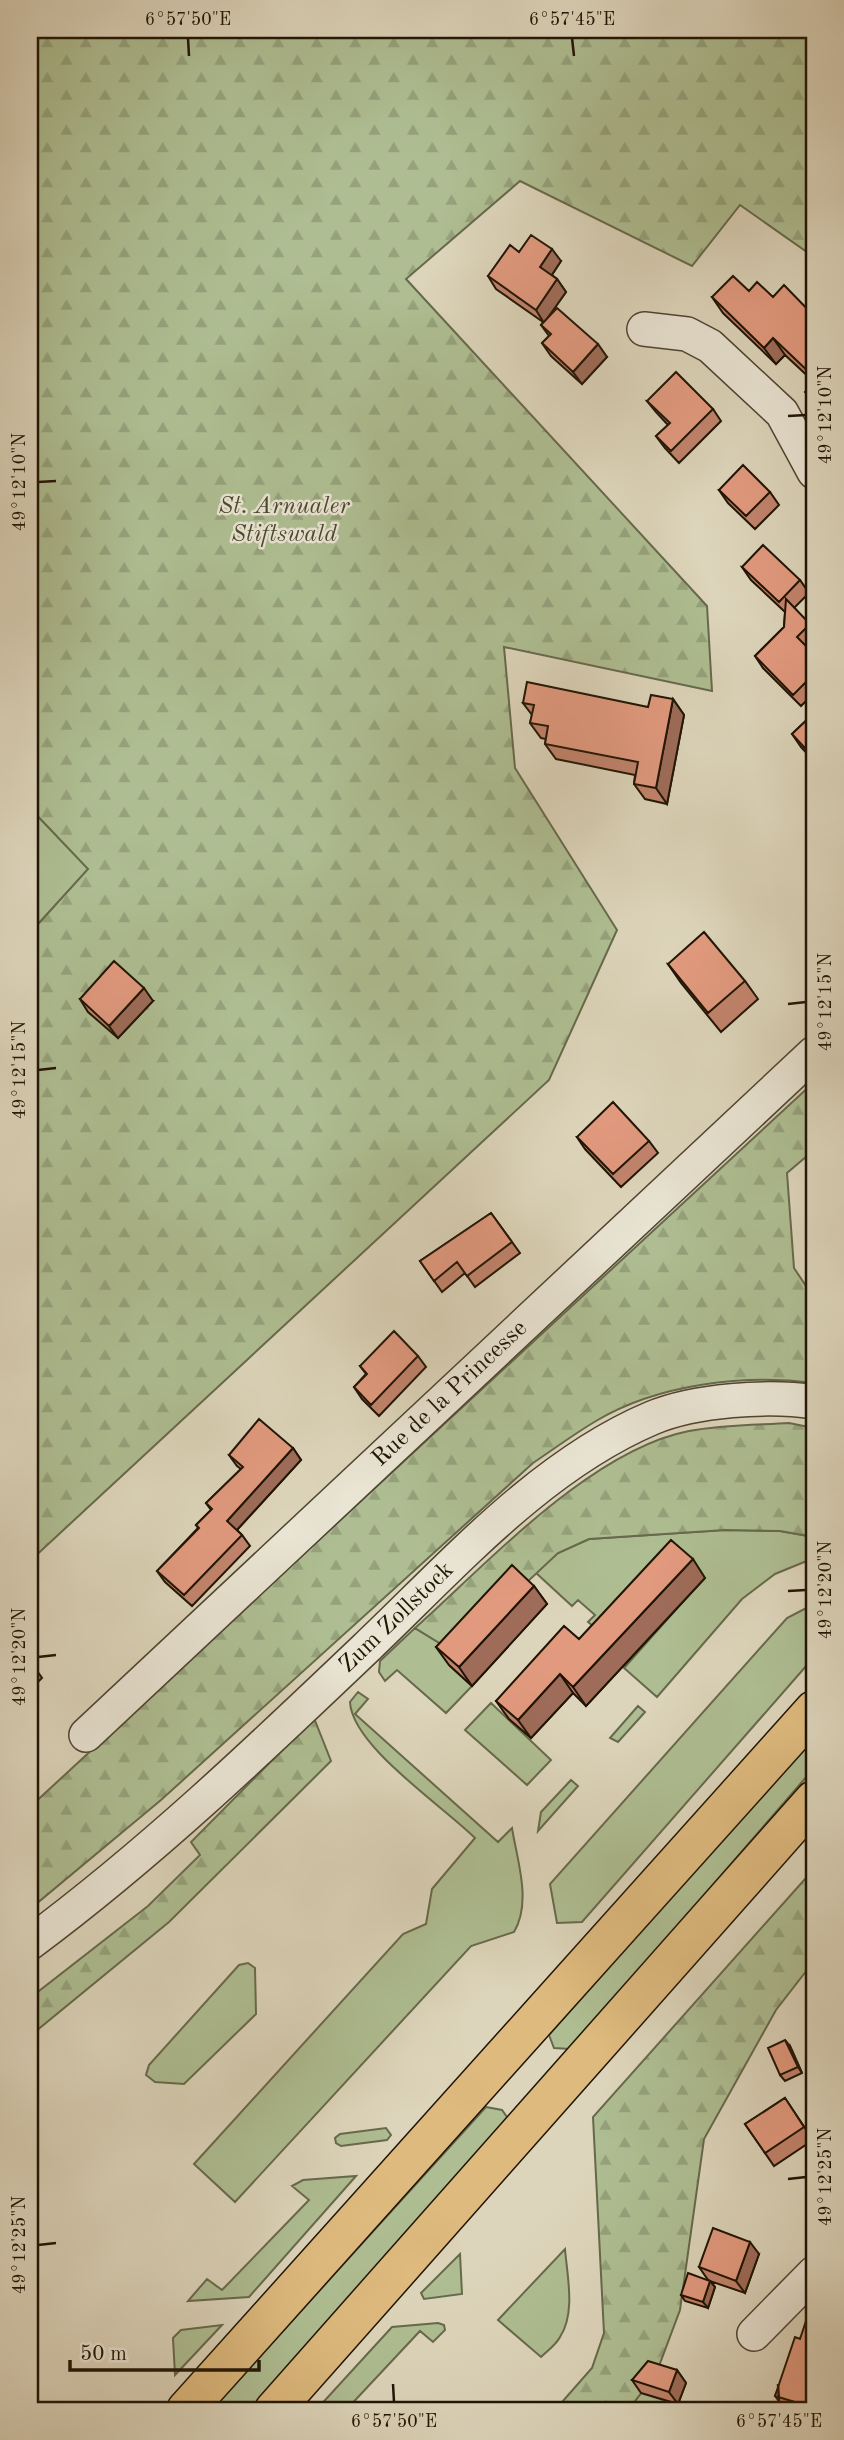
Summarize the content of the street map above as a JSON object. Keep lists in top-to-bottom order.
{
  "streets": {
    "street": ["Rue de la Princesse", "Zum Zollstock"]
  },
  "parks": ["St. Arnualer Stiftswald"],
  "scale_bar": "50 m",
  "coordinates": [
    "6°57'50\"E",
    "6°57'45\"E",
    "49°12'10\"N",
    "49°12'15\"N",
    "49°12'20\"N",
    "49°12'25\"N"
  ]
}
